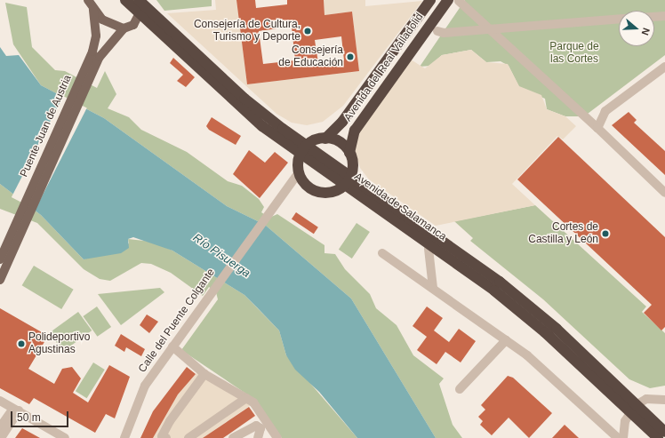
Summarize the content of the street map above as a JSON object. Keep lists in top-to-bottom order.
{
  "streets": {
    "highway": ["Avenida del Real Valladolid", "Avenida de Salamanca"],
    "main road": ["Puente Juan de Austria"],
    "street": ["Calle del Puente Colgante"]
  },
  "crossings": [
    ["Avenida del Real Valladolid", "Avenida de Salamanca"],
    ["Puente Juan de Austria", "Avenida de Salamanca"]
  ],
  "water": ["Río Pisuerga"],
  "parks": ["Parque de las Cortes"],
  "places": [
    "Consejería de Cultura, Turismo y Deporte",
    "Consejería de Educación",
    "Cortes de Castilla y León",
    "Polideportivo Agustinas"
  ],
  "scale_bar": "50 m",
  "north": "right"
}
